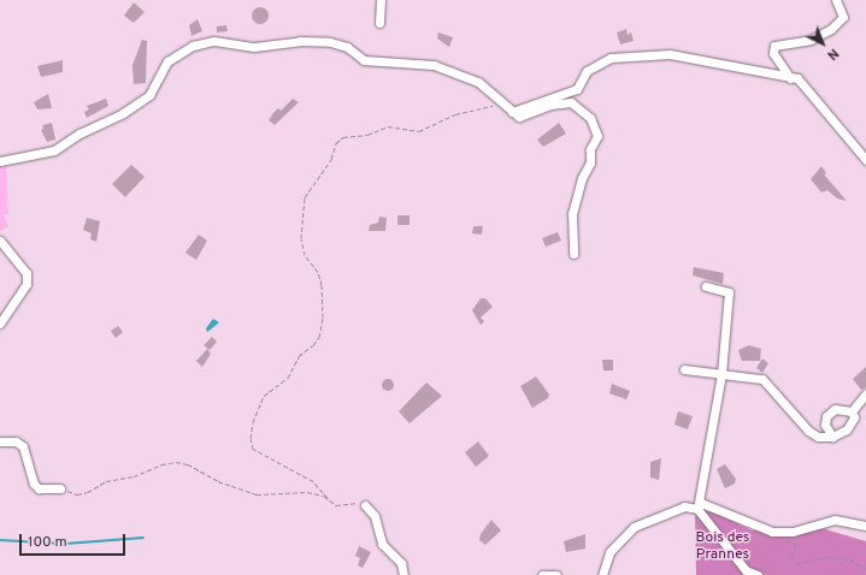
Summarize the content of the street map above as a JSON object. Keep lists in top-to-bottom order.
{
  "parks": ["Bois des Prannes"],
  "scale_bar": "100 m",
  "north": "bottom right"
}
